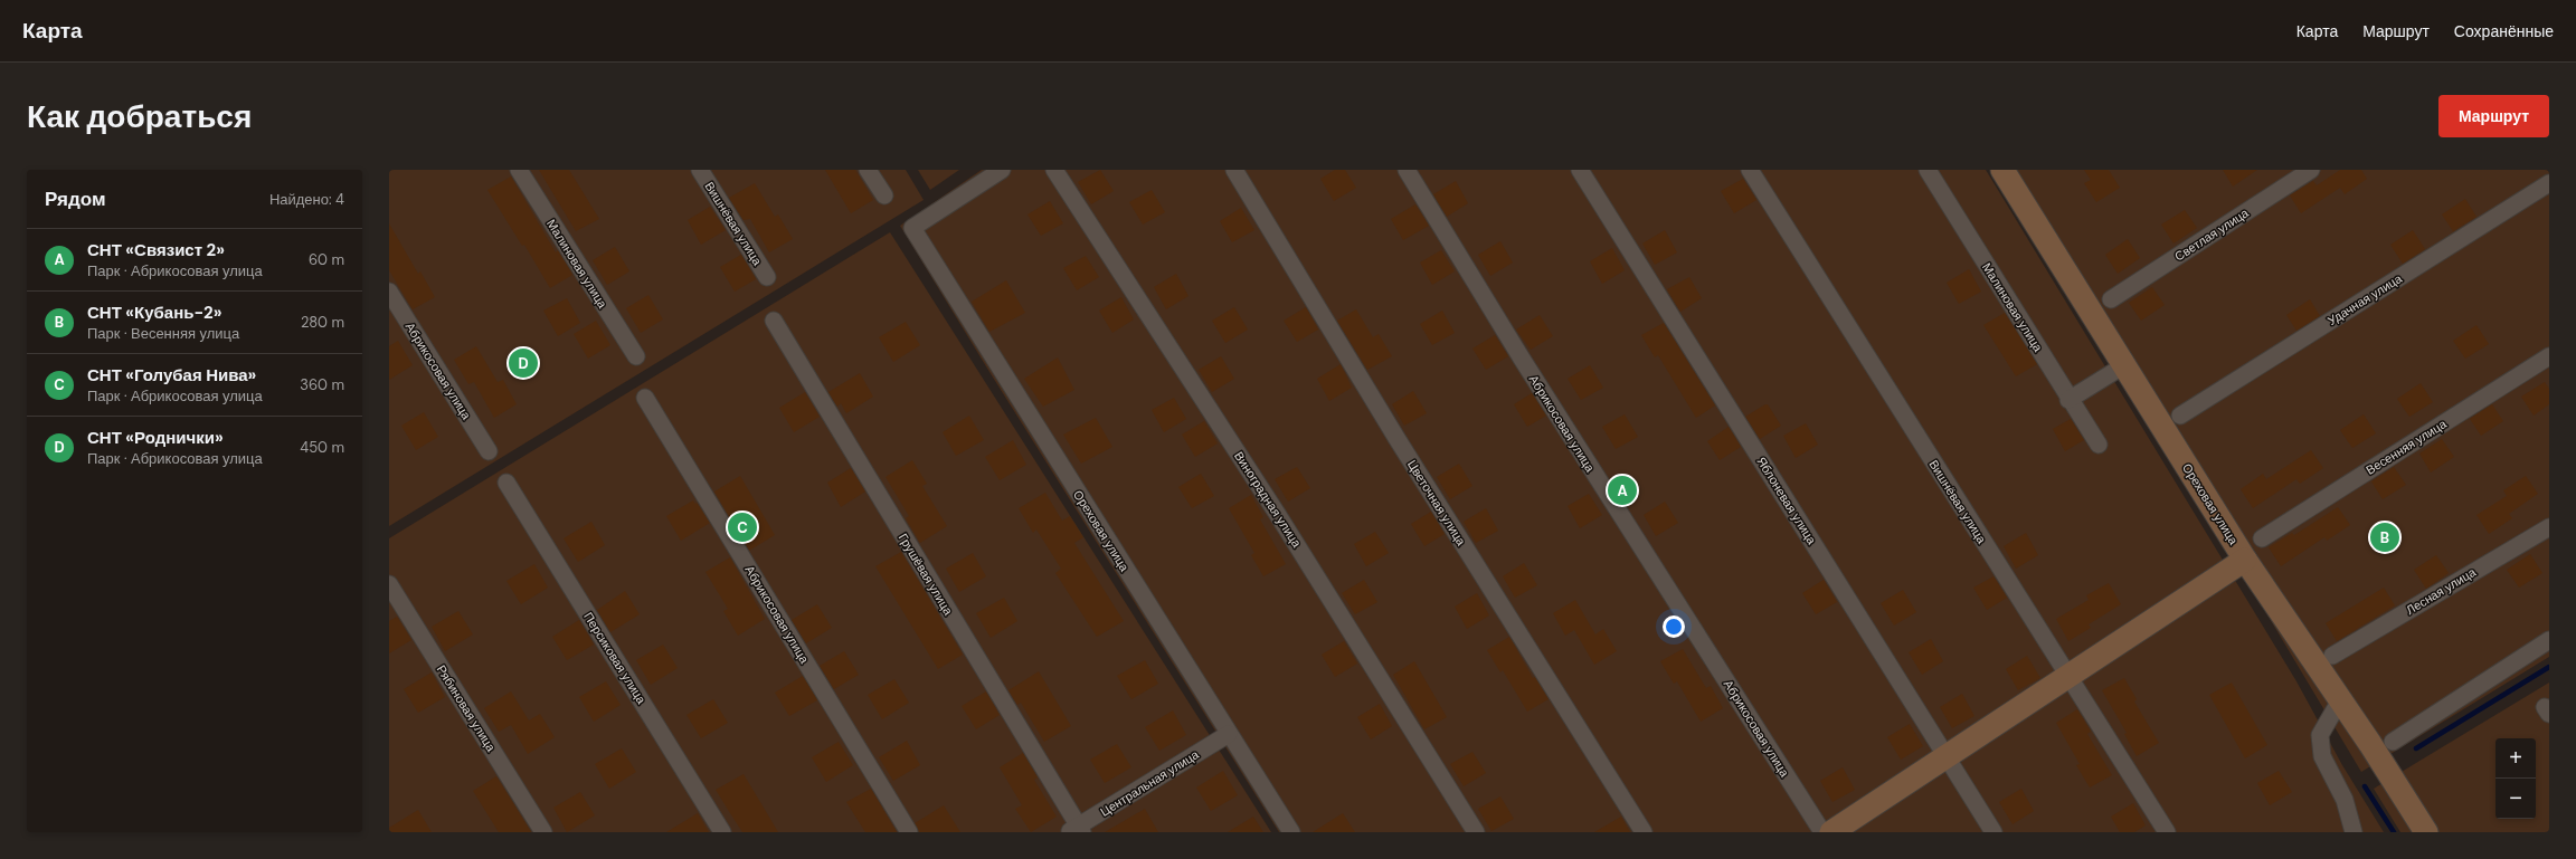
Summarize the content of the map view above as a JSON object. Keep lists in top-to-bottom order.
{
  "streets": {
    "street": [
      "Вишнёвая улица",
      "Светлая улица",
      "Малиновая улица",
      "Удачная улица",
      "Абрикосовая улица",
      "Весенняя улица",
      "Виноградная улица",
      "Яблоневая улица",
      "Цветочная улица",
      "Ореховая улица",
      "Грушёвая улица",
      "Лесная улица",
      "Персиковая улица",
      "Рябиновая улица",
      "Центральная улица"
    ]
  },
  "crossings": [
    ["Ореховая улица", "Центральная улица"],
    ["Грушёвая улица", "Центральная улица"]
  ],
  "page": {
    "header": "Карта",
    "nav": ["Карта", "Маршрут", "Сохранённые"],
    "buttons": "Маршрут",
    "title": "Как добраться",
    "heading": ["Рядом", "Найдено: 4"],
    "list": [
      {
        "mark": "A",
        "name": "СНТ «Связист 2»",
        "note": "Парк · Абрикосовая улица",
        "value": "60 m"
      },
      {
        "mark": "B",
        "name": "СНТ «Кубань-2»",
        "note": "Парк · Весенняя улица",
        "value": "280 m"
      },
      {
        "mark": "C",
        "name": "СНТ «Голубая Нива»",
        "note": "Парк · Абрикосовая улица",
        "value": "360 m"
      },
      {
        "mark": "D",
        "name": "СНТ «Роднички»",
        "note": "Парк · Абрикосовая улица",
        "value": "450 m"
      }
    ],
    "pins": [
      "D",
      "A",
      "C",
      "B"
    ],
    "map_buttons": ["+", "−"]
  }
}
